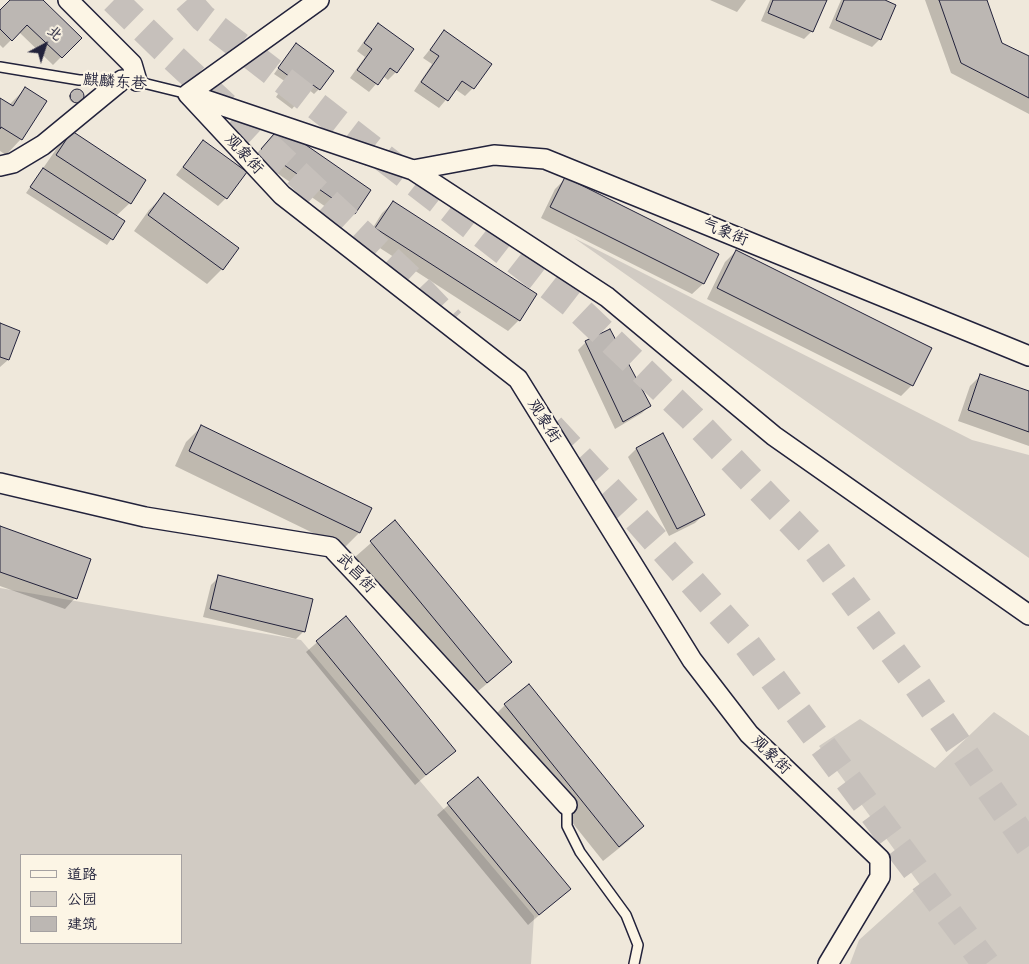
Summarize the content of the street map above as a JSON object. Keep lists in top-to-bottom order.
{
  "streets": {
    "street": ["观象街", "气象街", "武昌街"],
    "lane": ["麒麟东巷"]
  },
  "crossings": [
    ["麒麟东巷", "观象街"],
    ["观象街", "气象街"]
  ],
  "legend": ["道路", "公园", "建筑"],
  "north": "top right"
}
